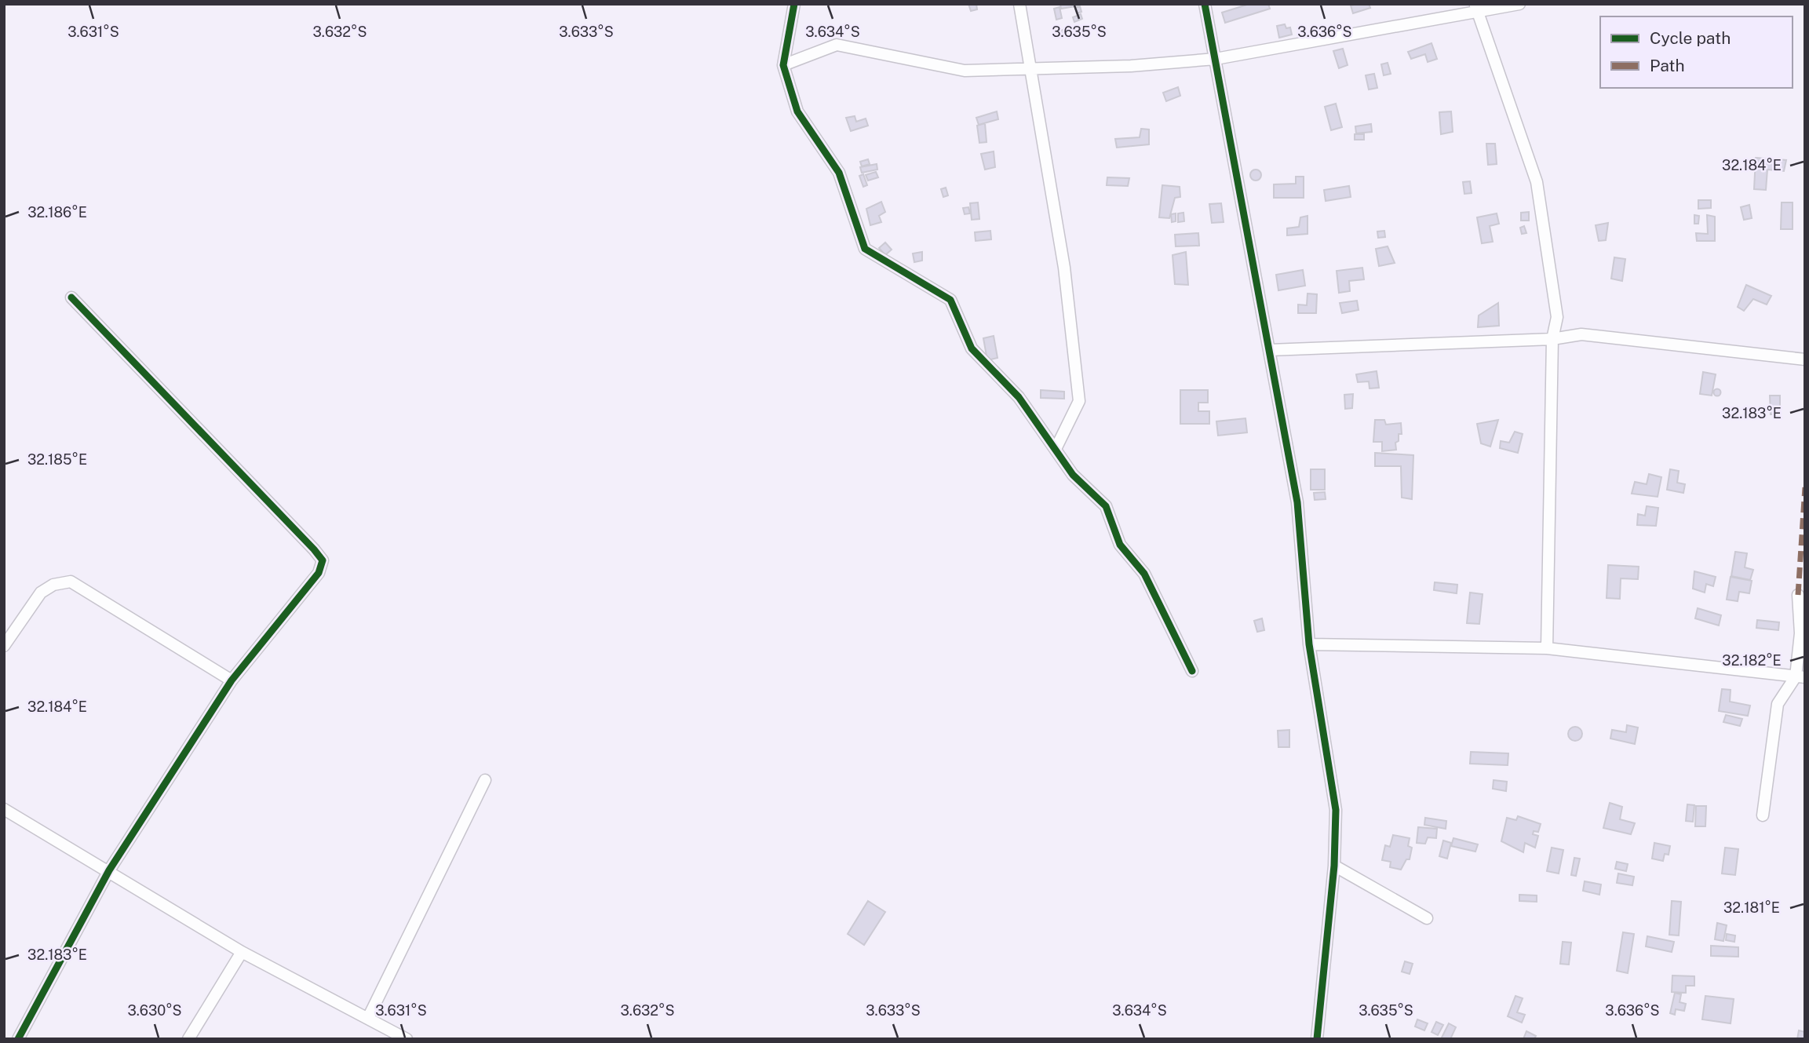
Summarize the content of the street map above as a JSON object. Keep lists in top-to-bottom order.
{
  "legend": ["Cycle path", "Path"],
  "coordinates": [
    "3.631°S",
    "3.632°S",
    "3.633°S",
    "3.634°S",
    "3.635°S",
    "3.636°S",
    "32.184°E",
    "32.186°E",
    "32.183°E",
    "32.185°E",
    "32.182°E",
    "32.181°E",
    "3.630°S"
  ]
}
